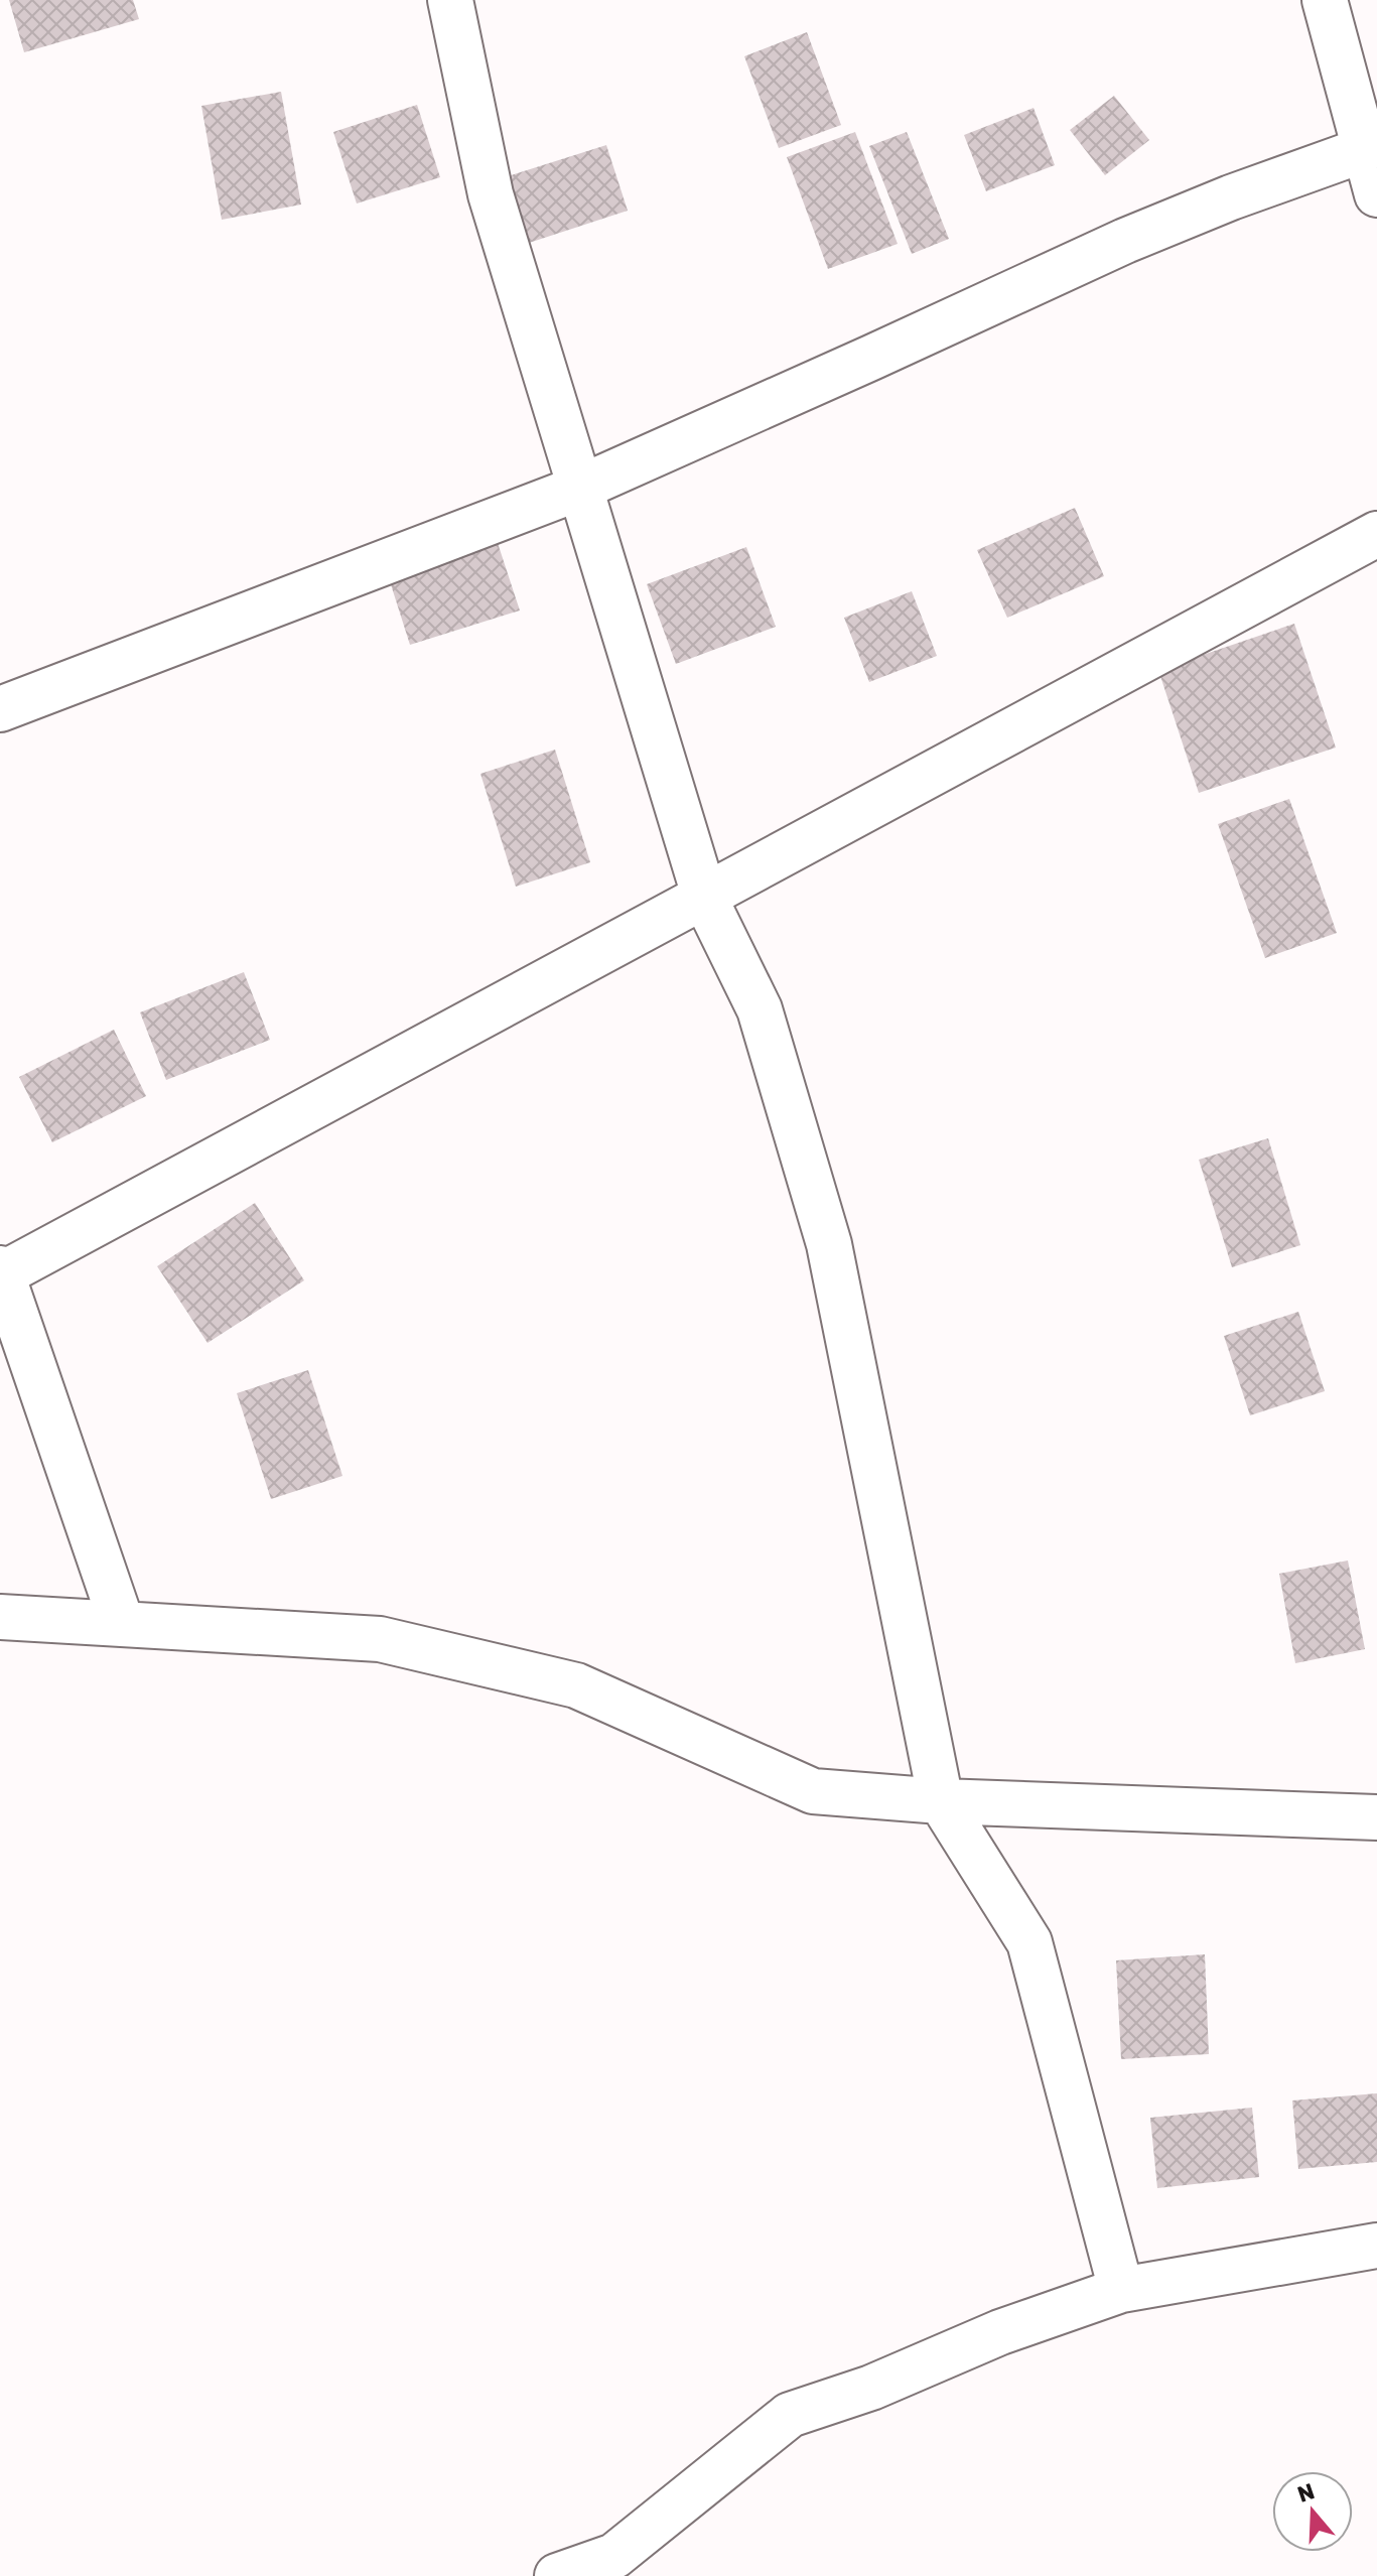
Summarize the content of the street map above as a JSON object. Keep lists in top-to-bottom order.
{
  "north": "top"
}
